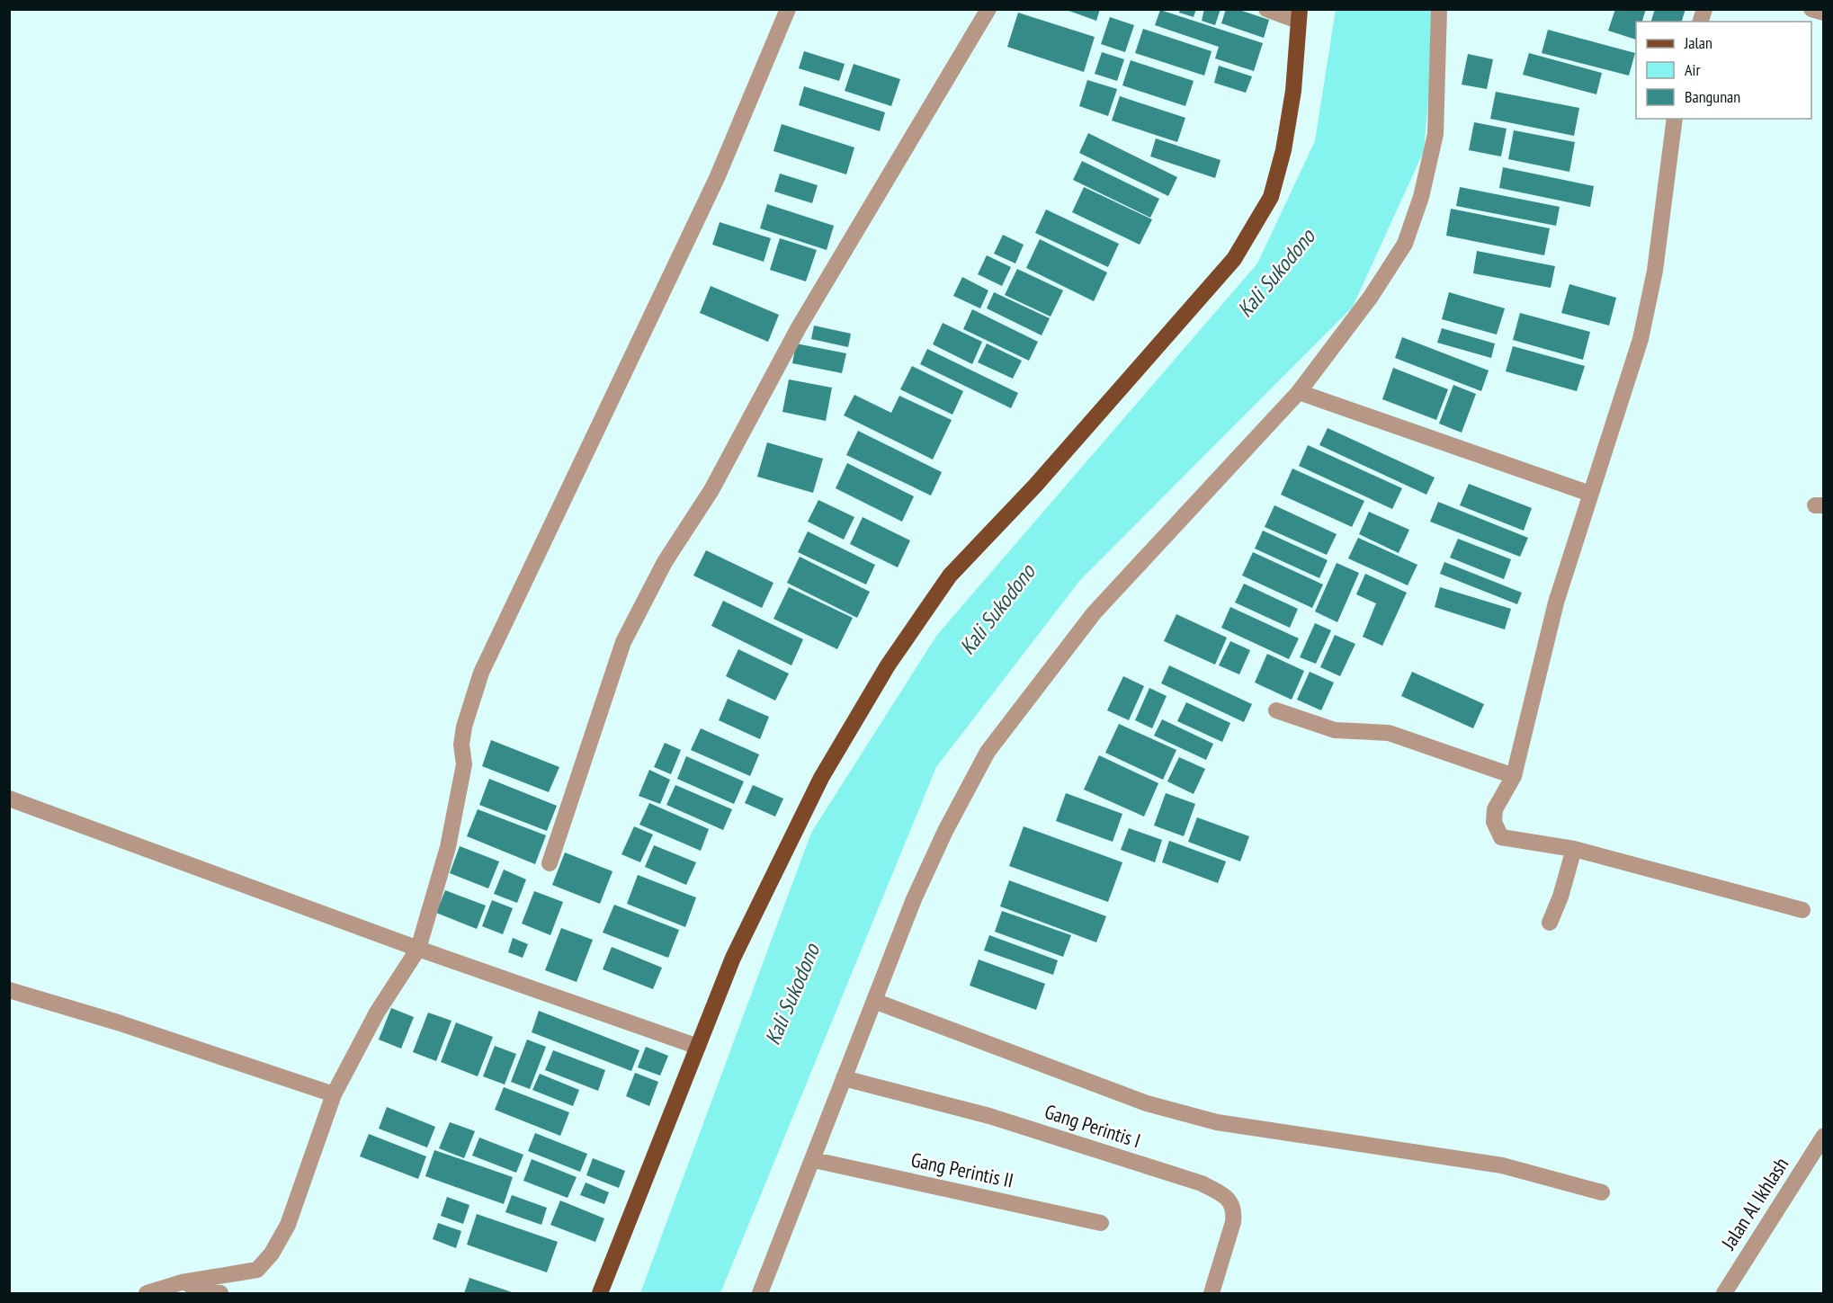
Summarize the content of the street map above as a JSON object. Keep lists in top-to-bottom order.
{
  "streets": {
    "street": ["Gang Perintis I", "Gang Perintis II", "Jalan Al Ikhlash"]
  },
  "water": ["Kali Sukodono"],
  "legend": ["Jalan", "Air", "Bangunan"]
}
